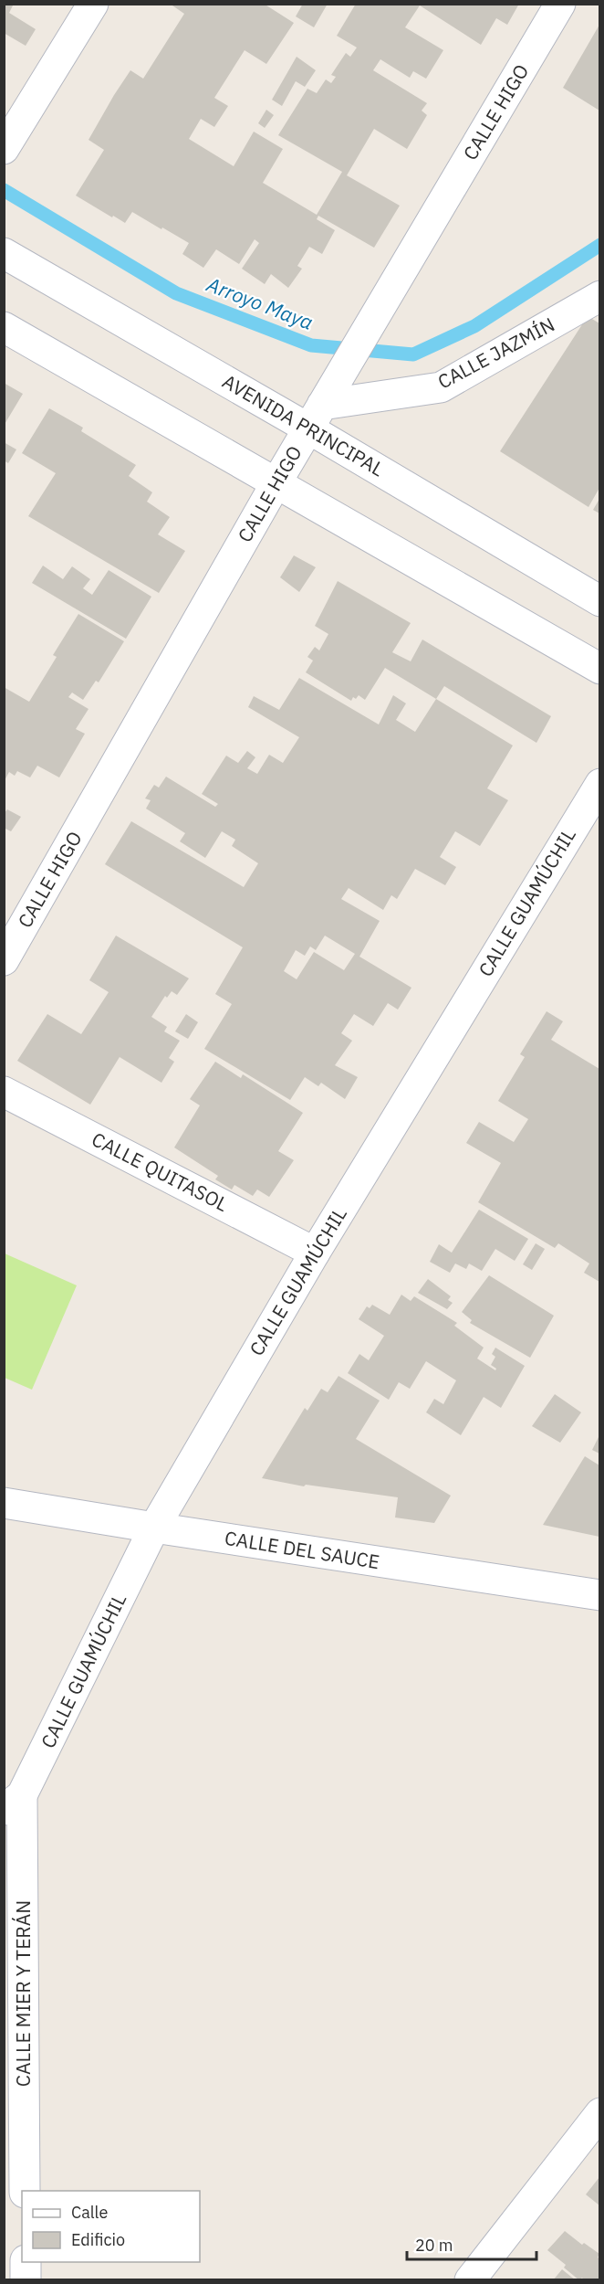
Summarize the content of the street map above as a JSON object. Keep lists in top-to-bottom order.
{
  "streets": {
    "street": [
      "CALLE HIGO",
      "CALLE JAZMÍN",
      "AVENIDA PRINCIPAL",
      "CALLE GUAMÚCHIL",
      "CALLE QUITASOL",
      "CALLE DEL SAUCE",
      "CALLE MIER Y TERÁN"
    ]
  },
  "crossings": [
    ["CALLE HIGO", "CALLE JAZMÍN"],
    ["CALLE HIGO", "AVENIDA PRINCIPAL"],
    ["CALLE JAZMÍN", "AVENIDA PRINCIPAL"],
    ["CALLE GUAMÚCHIL", "CALLE QUITASOL"],
    ["CALLE GUAMÚCHIL", "CALLE DEL SAUCE"],
    ["CALLE GUAMÚCHIL", "CALLE MIER Y TERÁN"]
  ],
  "water": ["Arroyo Maya"],
  "legend": ["Calle", "Edificio"],
  "scale_bar": "20 m"
}
